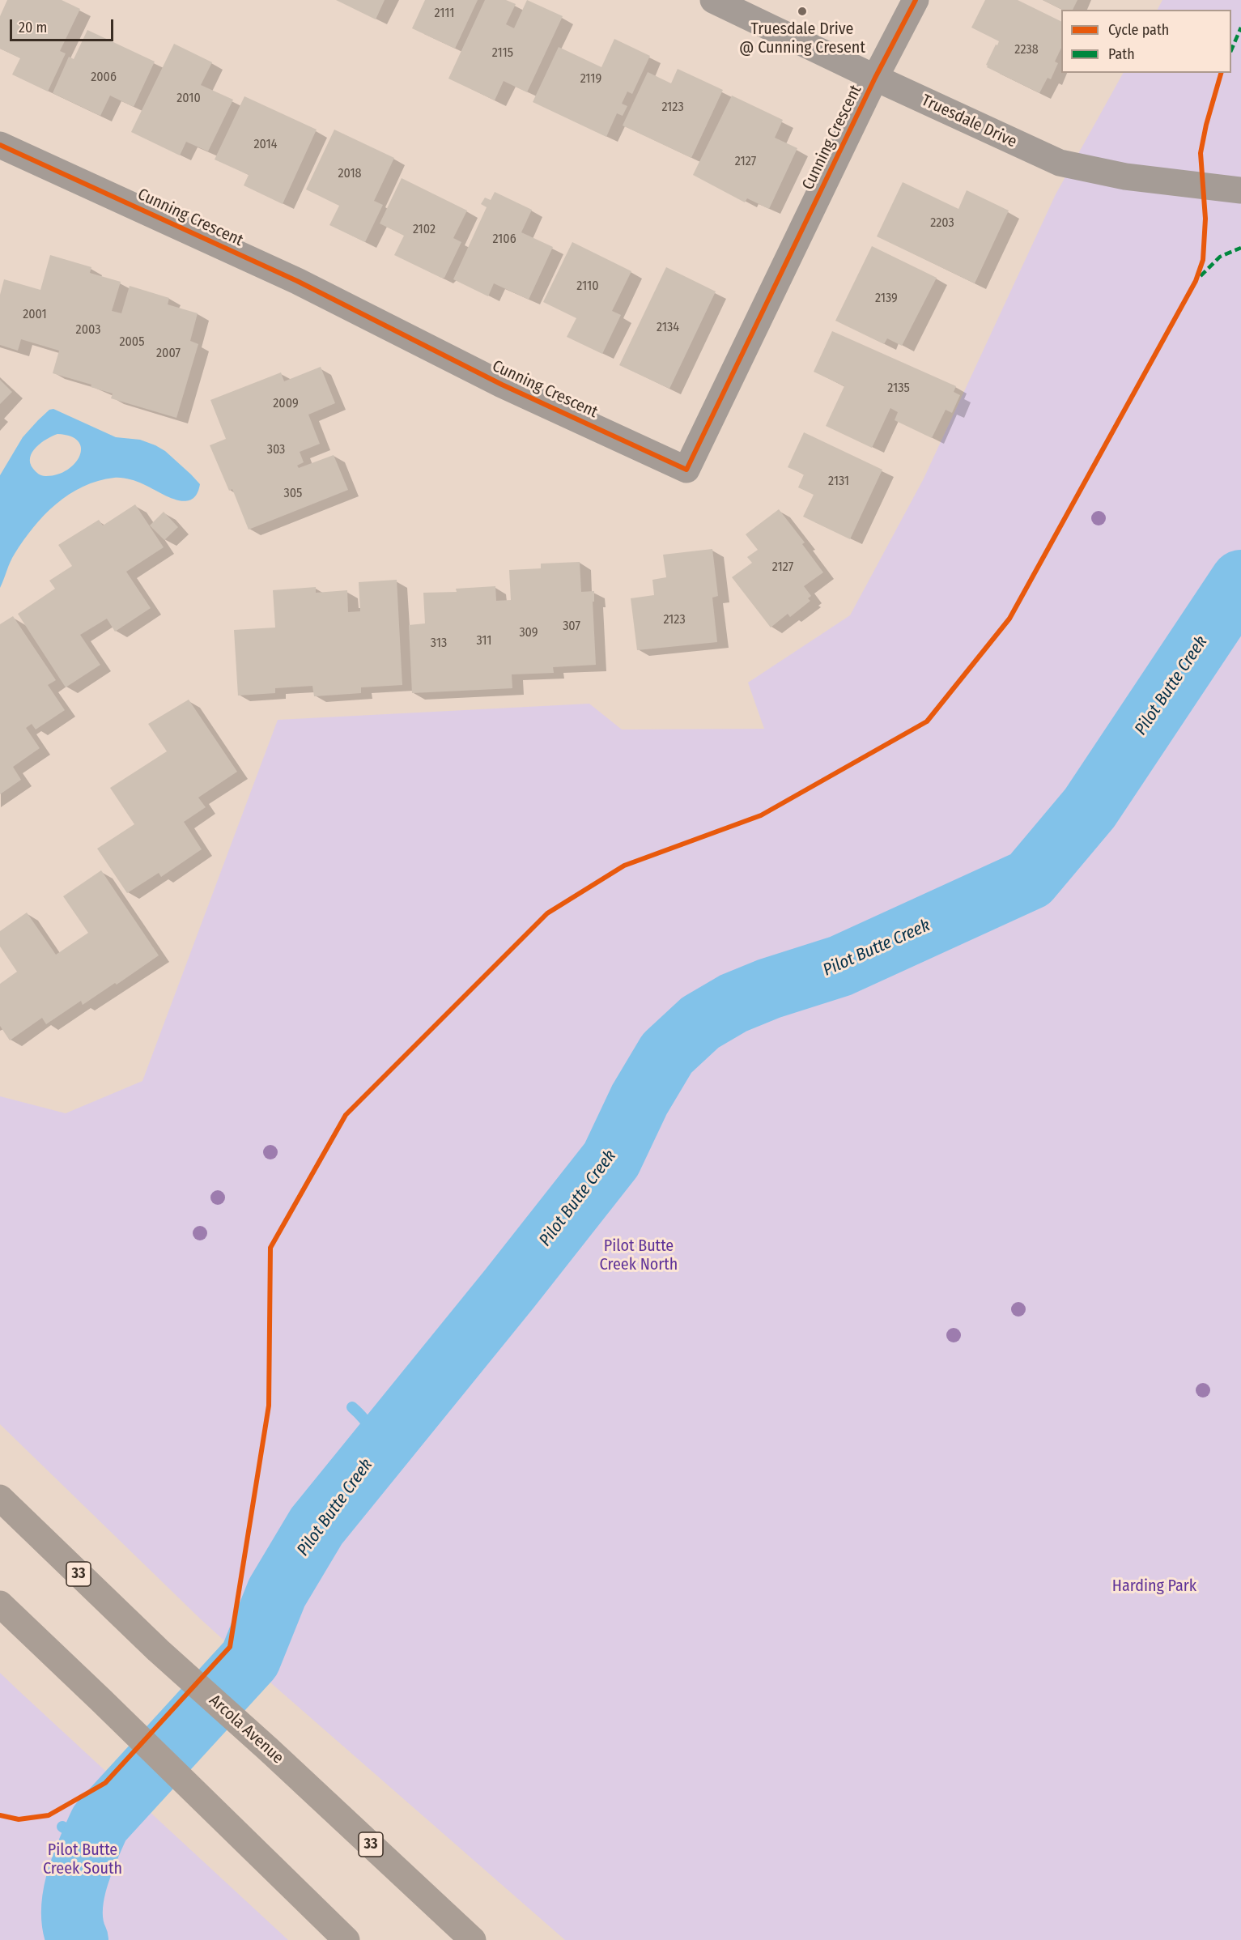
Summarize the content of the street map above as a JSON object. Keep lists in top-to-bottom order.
{
  "streets": {
    "main road": ["33", "Arcola Avenue"],
    "street": ["Truesdale Drive", "Cunning Crescent"]
  },
  "crossings": [
    ["Truesdale Drive", "Cunning Crescent"]
  ],
  "water": ["Pilot Butte Creek"],
  "parks": ["Pilot Butte Creek North", "Harding Park", "Pilot Butte Creek South"],
  "places": ["Truesdale Drive @ Cunning Cresent"],
  "house_numbers": [
    "2111",
    "2238",
    "2115",
    "2006",
    "2119",
    "2010",
    "2123",
    "2014",
    "2127",
    "2018",
    "2203",
    "2102",
    "2106",
    "2110",
    "2139",
    "2001",
    "2134",
    "2003",
    "2005",
    "2007",
    "2135",
    "2009",
    "303",
    "2131",
    "305",
    "2127",
    "2123",
    "307",
    "309",
    "311",
    "313"
  ],
  "legend": ["Cycle path", "Path"],
  "scale_bar": "20 m"
}
